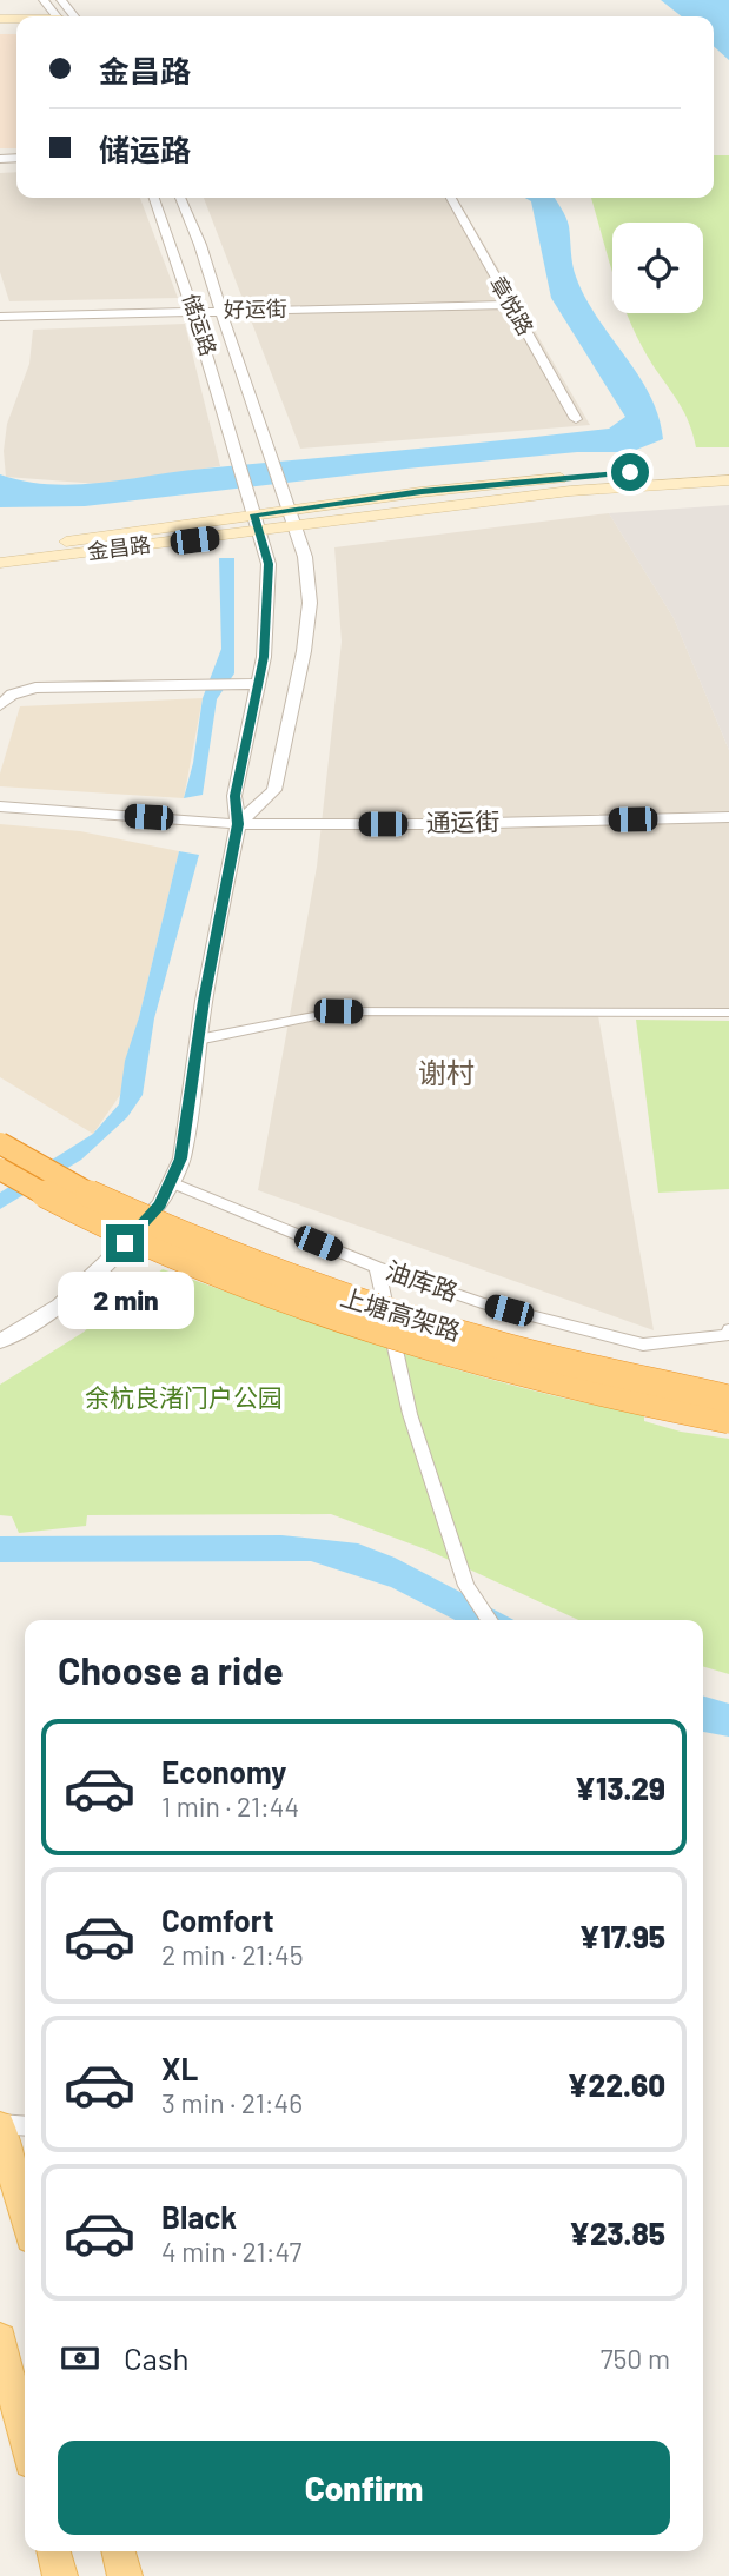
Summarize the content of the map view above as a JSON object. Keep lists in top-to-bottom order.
{
  "streets": {
    "highway": ["上塘高架路"],
    "main road": ["金昌路"],
    "street": [
      "章悦路",
      "好运街",
      "储运路",
      "通运街",
      "油库路"
    ]
  },
  "crossings": [
    ["章悦路", "好运街"],
    ["好运街", "储运路"],
    ["储运路", "金昌路"],
    ["储运路", "通运街"]
  ],
  "districts": ["谢村"],
  "parks": ["余杭良渚门户公园"],
  "page": {
    "banner": ["金昌路", "储运路"],
    "bubble": "2 min",
    "heading": "Choose a ride",
    "list": [
      {
        "name": "Economy",
        "note": "1 min · 21:44",
        "value": "¥13.29"
      },
      {
        "name": "Comfort",
        "note": "2 min · 21:45",
        "value": "¥17.95"
      },
      {
        "name": "XL",
        "note": "3 min · 21:46",
        "value": "¥22.60"
      },
      {
        "name": "Black",
        "note": "4 min · 21:47",
        "value": "¥23.85"
      }
    ],
    "pay": ["Cash", "750 m"],
    "buttons": "Confirm"
  }
}
